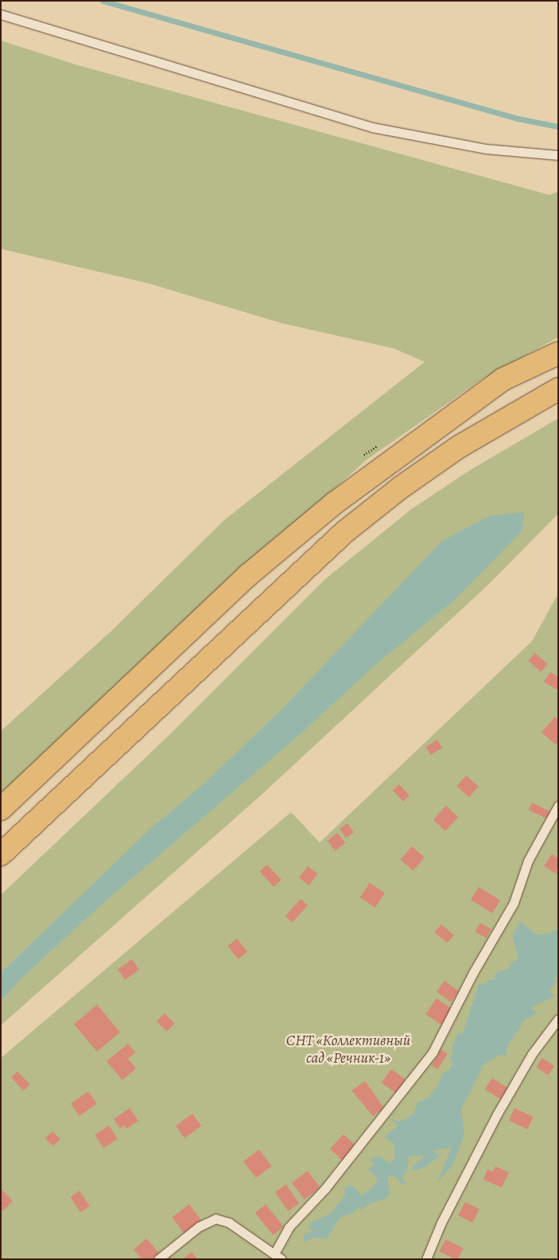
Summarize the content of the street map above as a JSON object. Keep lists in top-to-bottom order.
{
  "parks": ["СНТ «Коллективный сад «Речник-1»"]
}
